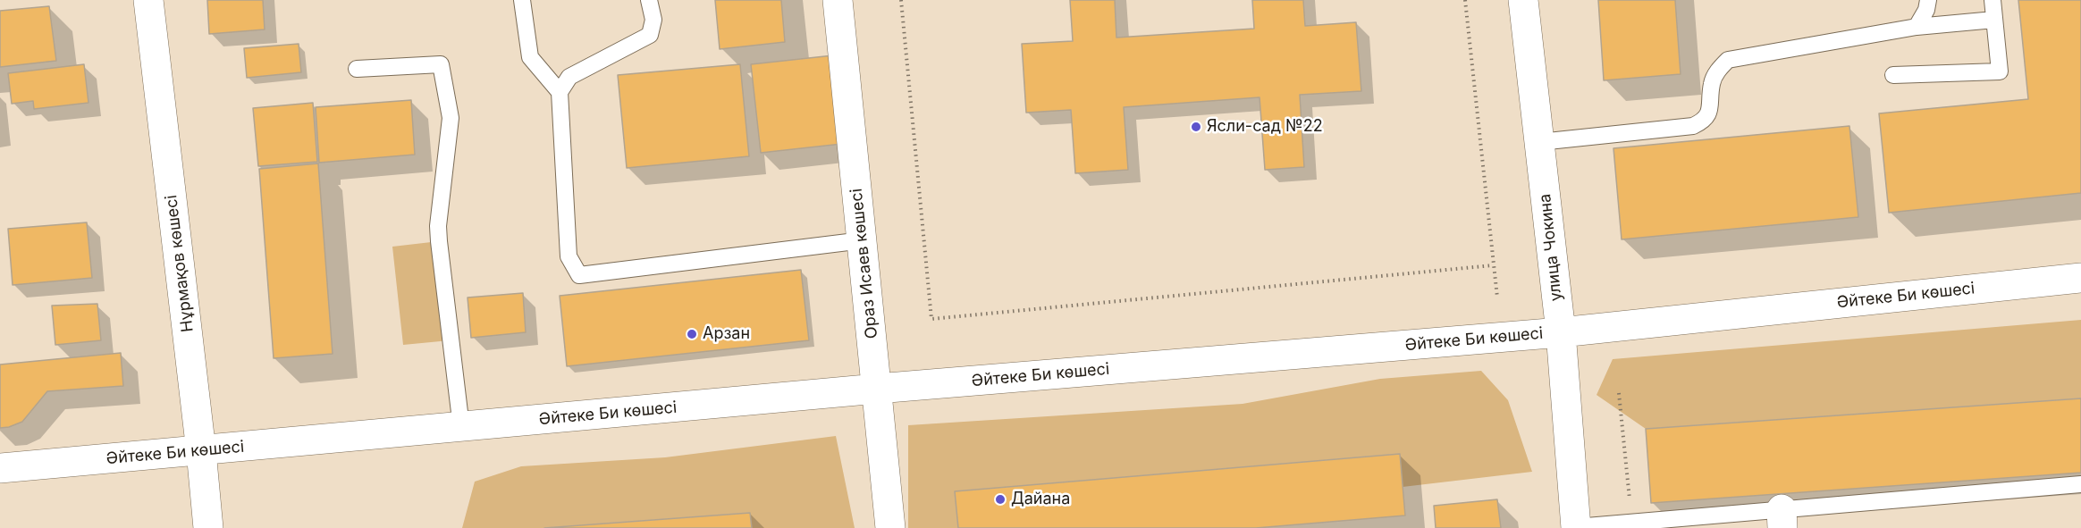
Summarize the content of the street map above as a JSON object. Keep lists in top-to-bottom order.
{
  "streets": {
    "street": [
      "улица Чокина",
      "Нұрмақов көшесі",
      "Ораз Исаев көшесі",
      "Әйтеке Би көшесі"
    ]
  },
  "crossings": [
    ["улица Чокина", "Әйтеке Би көшесі"],
    ["Нұрмақов көшесі", "Әйтеке Би көшесі"],
    ["Ораз Исаев көшесі", "Әйтеке Би көшесі"]
  ],
  "places": ["Ясли-сад №22", "Арзан", "Дайана"]
}
